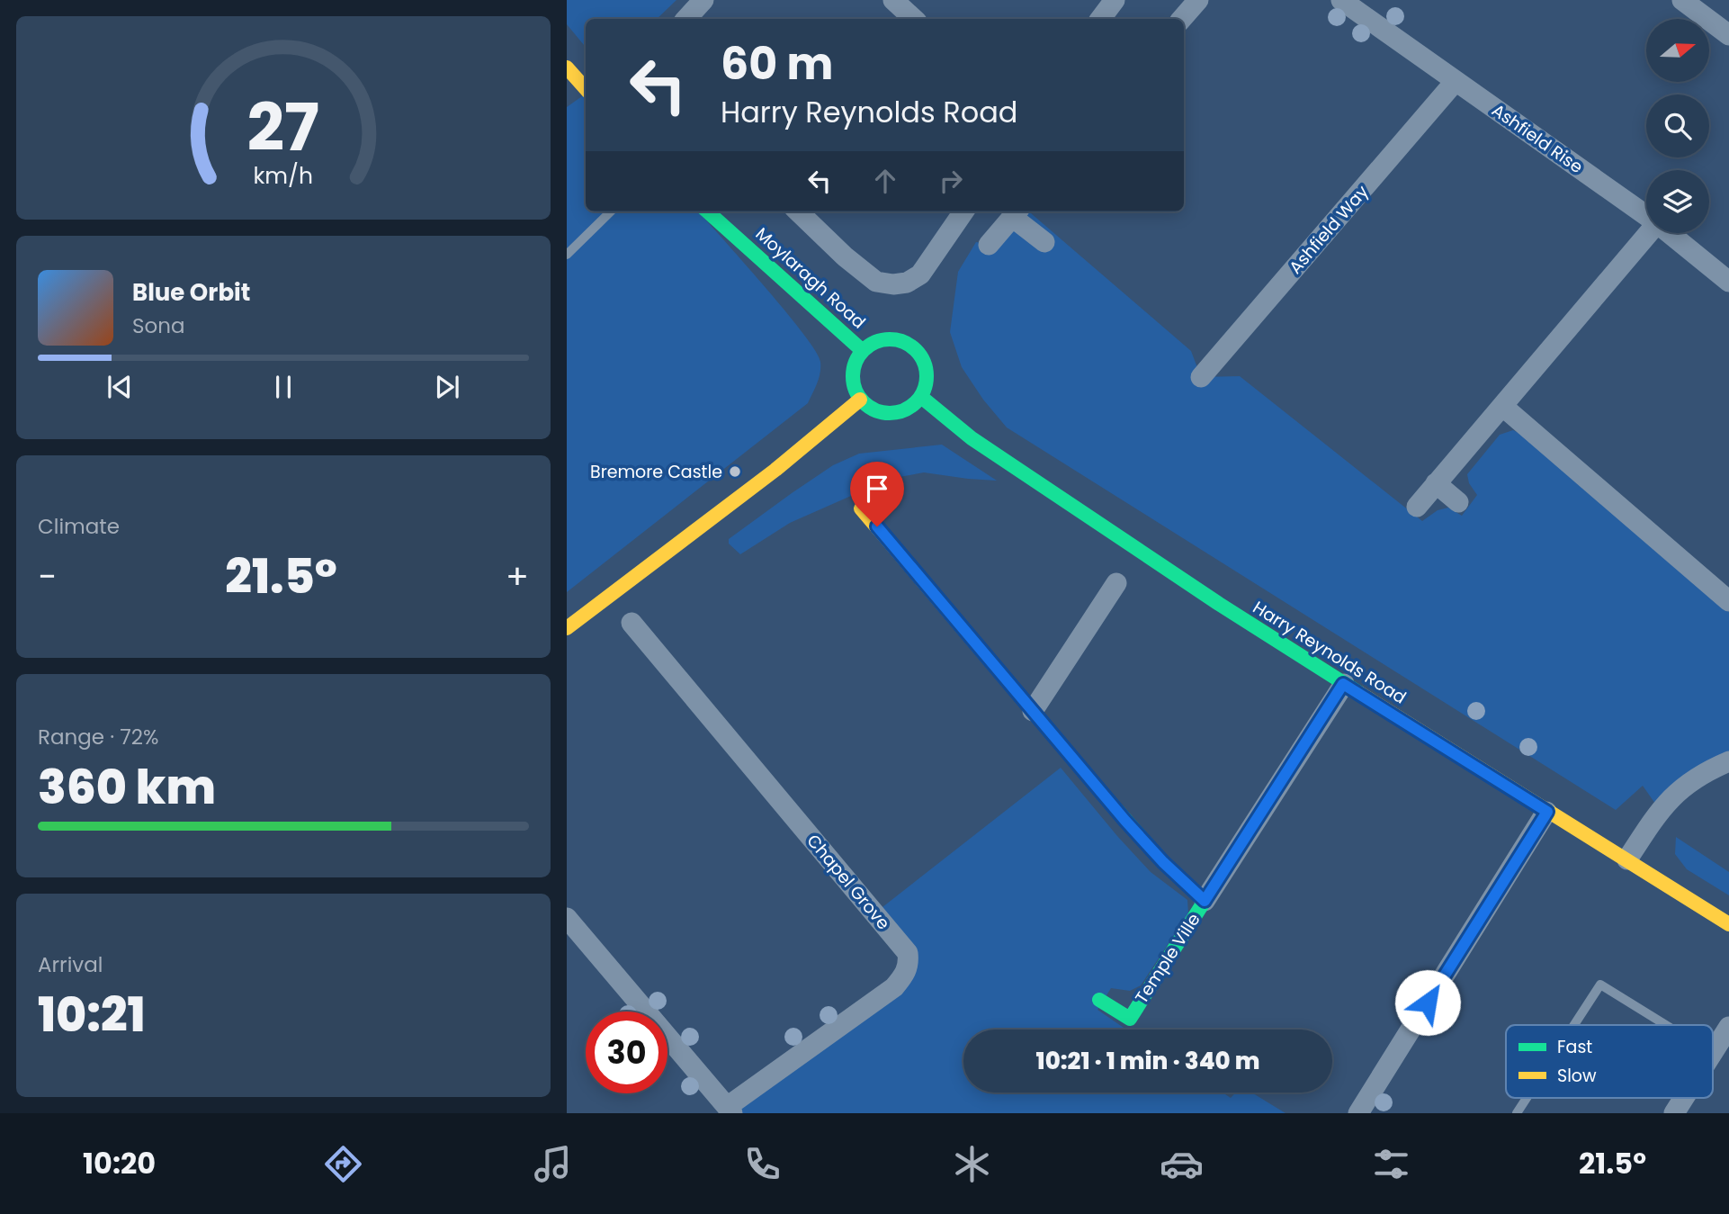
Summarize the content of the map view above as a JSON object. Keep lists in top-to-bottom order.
{
  "streets": {
    "street": [
      "Ashfield Rise",
      "Ashfield Way",
      "Moylaragh Road",
      "Harry Reynolds Road",
      "Chapel Grove",
      "Temple Ville"
    ]
  },
  "crossings": [
    ["Ashfield Rise", "Ashfield Way"],
    ["Moylaragh Road", "Harry Reynolds Road"],
    ["Harry Reynolds Road", "Temple Ville"]
  ],
  "places": ["Bremore Castle"],
  "legend": ["Fast", "Slow"],
  "north": "right",
  "page": {
    "turn": ["60 m", "Harry Reynolds Road"],
    "song": ["Blue Orbit", "Sona"],
    "tile": [
      "Climate",
      ["Range · 72%", "360 km"],
      ["Arrival", "10:21"]
    ],
    "heat": ["−", "21.5°", "+"],
    "limit": "30",
    "trip": "10:21 · 1 min · 340 m",
    "tabs": ["10:20", "21.5°"],
    "gauge": ["27", "km/h"]
  }
}
